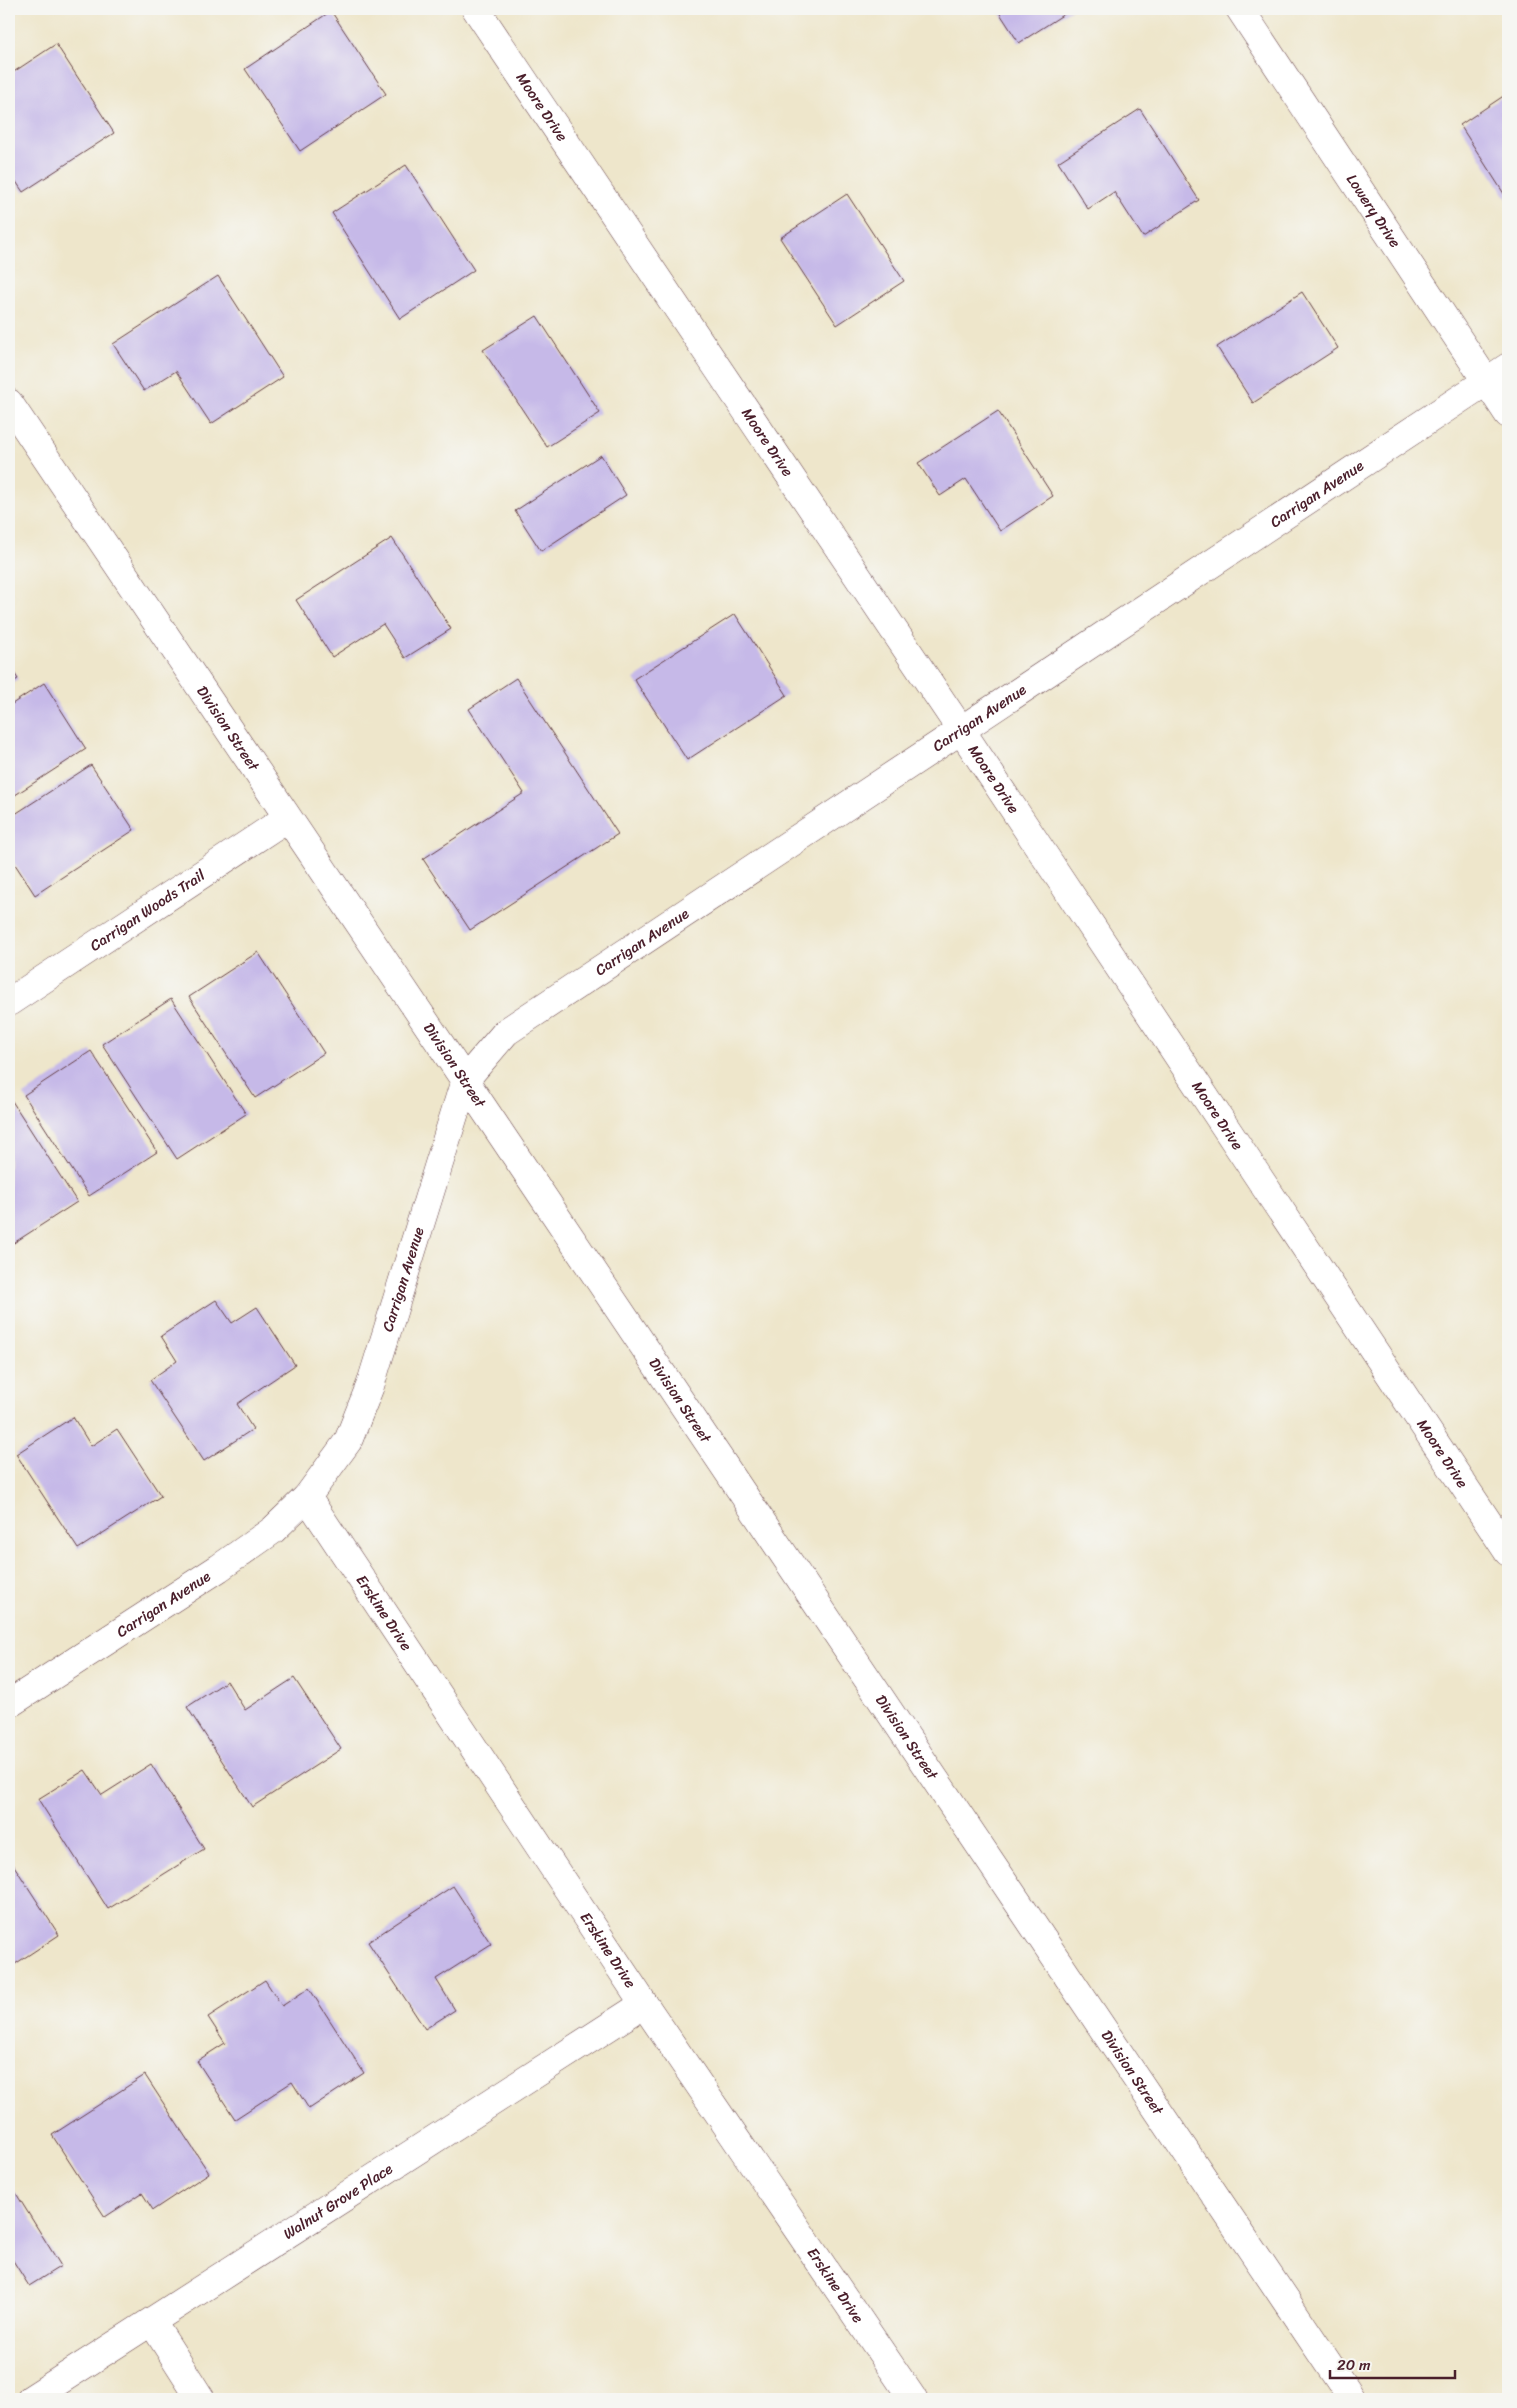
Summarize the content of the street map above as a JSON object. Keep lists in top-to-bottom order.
{
  "streets": {
    "street": [
      "Moore Drive",
      "Lowery Drive",
      "Carrigan Avenue",
      "Division Street",
      "Carrigan Woods Trail",
      "Erskine Drive",
      "Walnut Grove Place"
    ]
  },
  "crossings": [
    ["Moore Drive", "Carrigan Avenue"],
    ["Lowery Drive", "Carrigan Avenue"],
    ["Carrigan Avenue", "Division Street"],
    ["Carrigan Avenue", "Erskine Drive"],
    ["Division Street", "Carrigan Woods Trail"],
    ["Erskine Drive", "Walnut Grove Place"]
  ],
  "scale_bar": "20 m"
}
